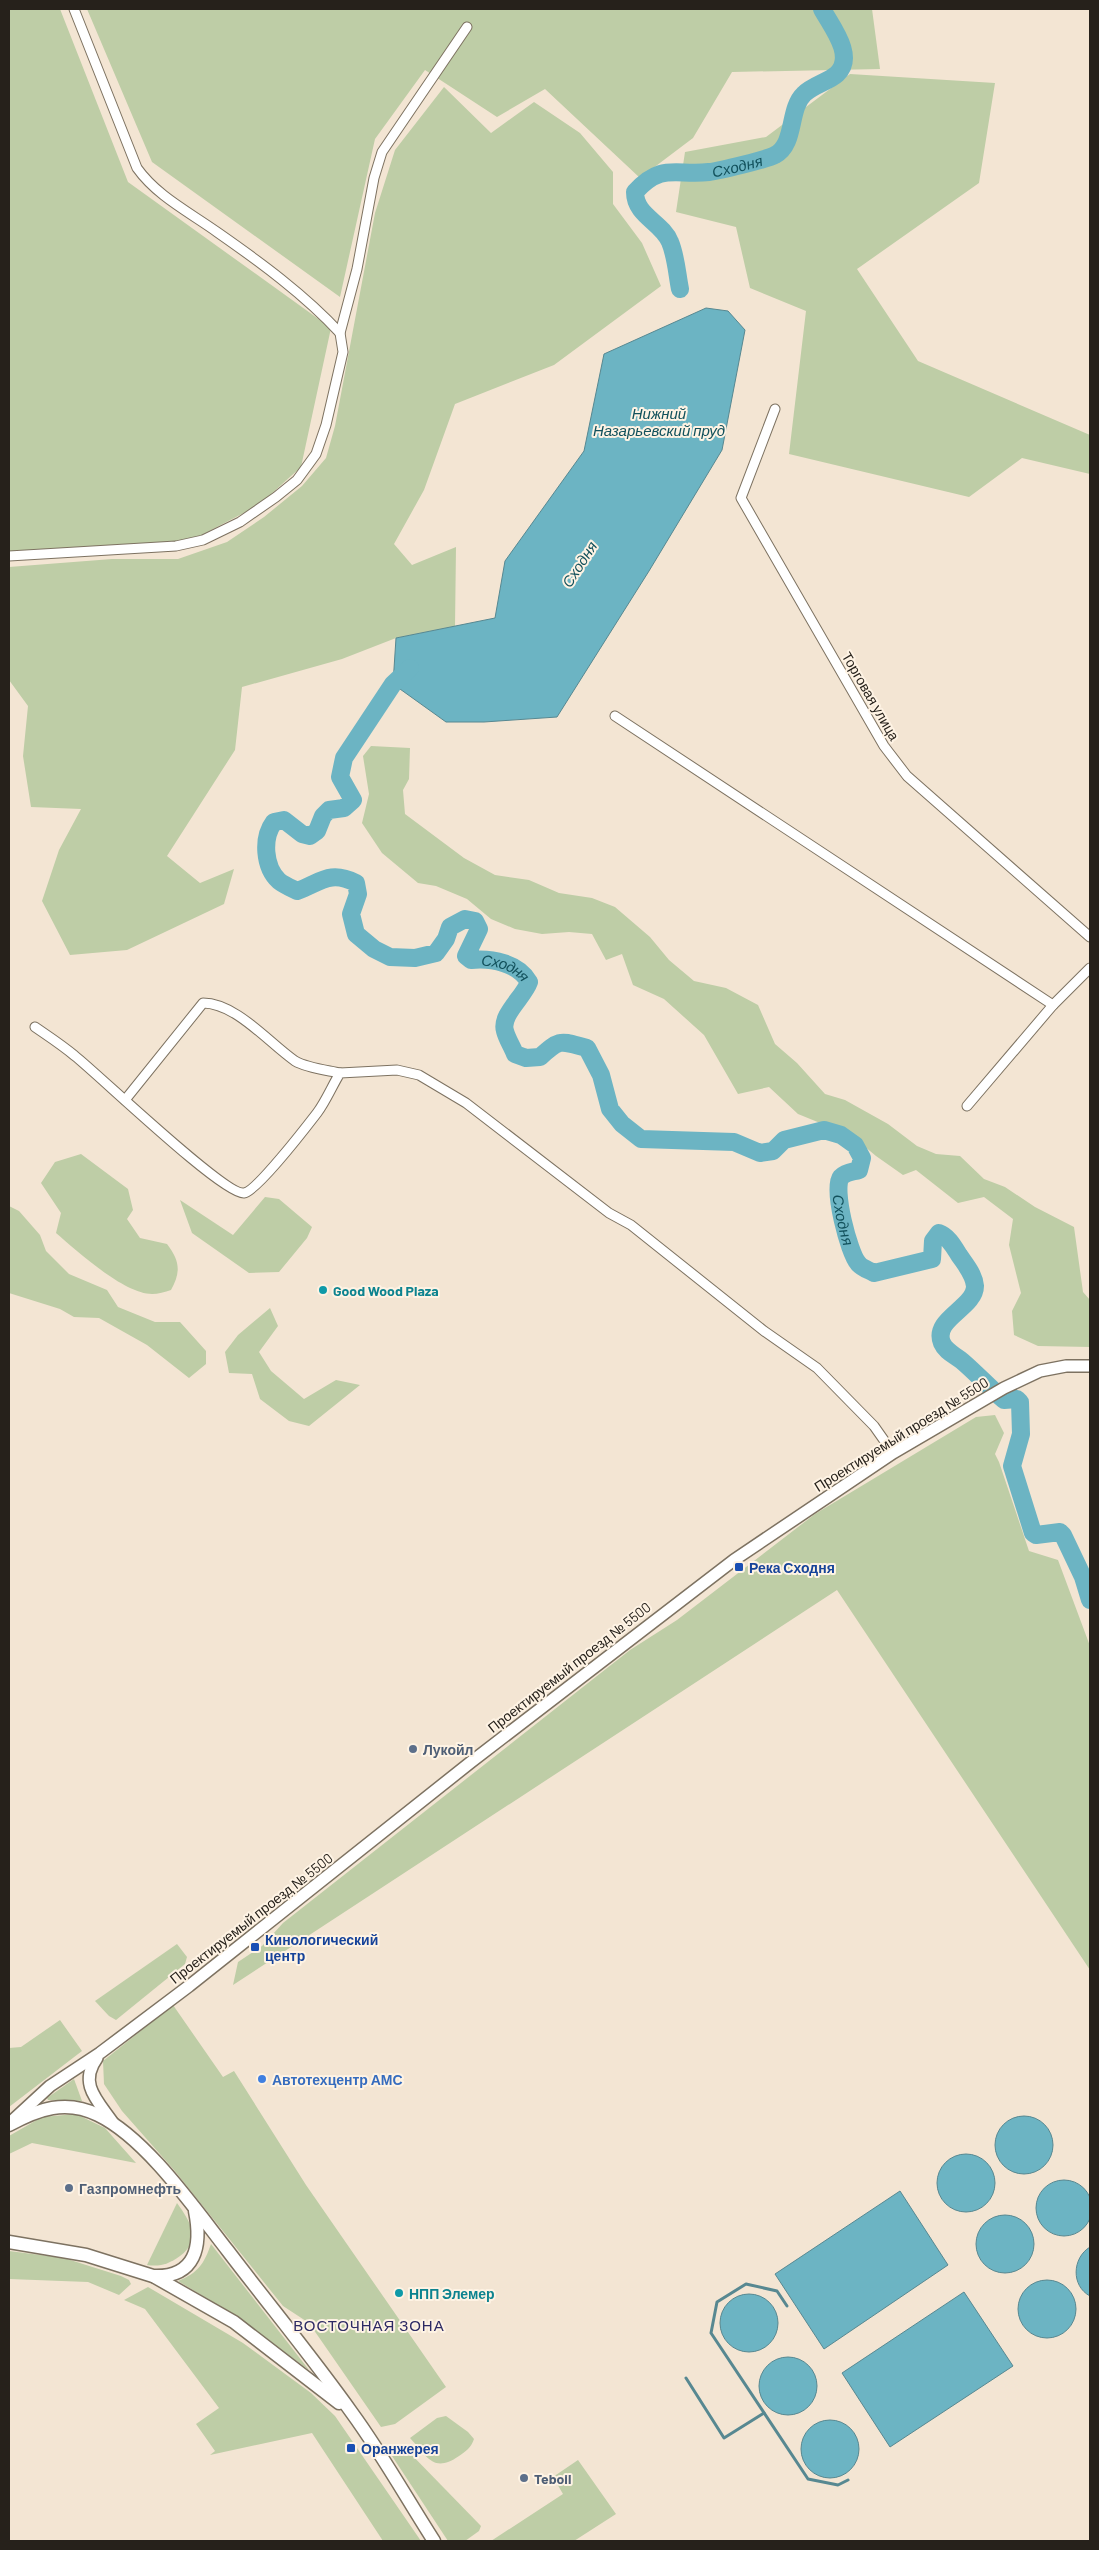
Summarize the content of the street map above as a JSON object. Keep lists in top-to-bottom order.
{
  "streets": {
    "street": ["Торговая улица", "Проектируемый проезд № 5500"]
  },
  "districts": ["ВОСТОЧНАЯ ЗОНА"],
  "water": ["Сходня", "Нижний Назарьевский пруд"],
  "places": {
    "other": [
      "Good Wood Plaza",
      "Лукойл",
      "Автотехцентр АМС",
      "Газпромнефть",
      "НПП Элемер",
      "Teboil"
    ],
    "transit": ["Река Сходня", "Кинологический центр", "Оранжерея"]
  }
}
